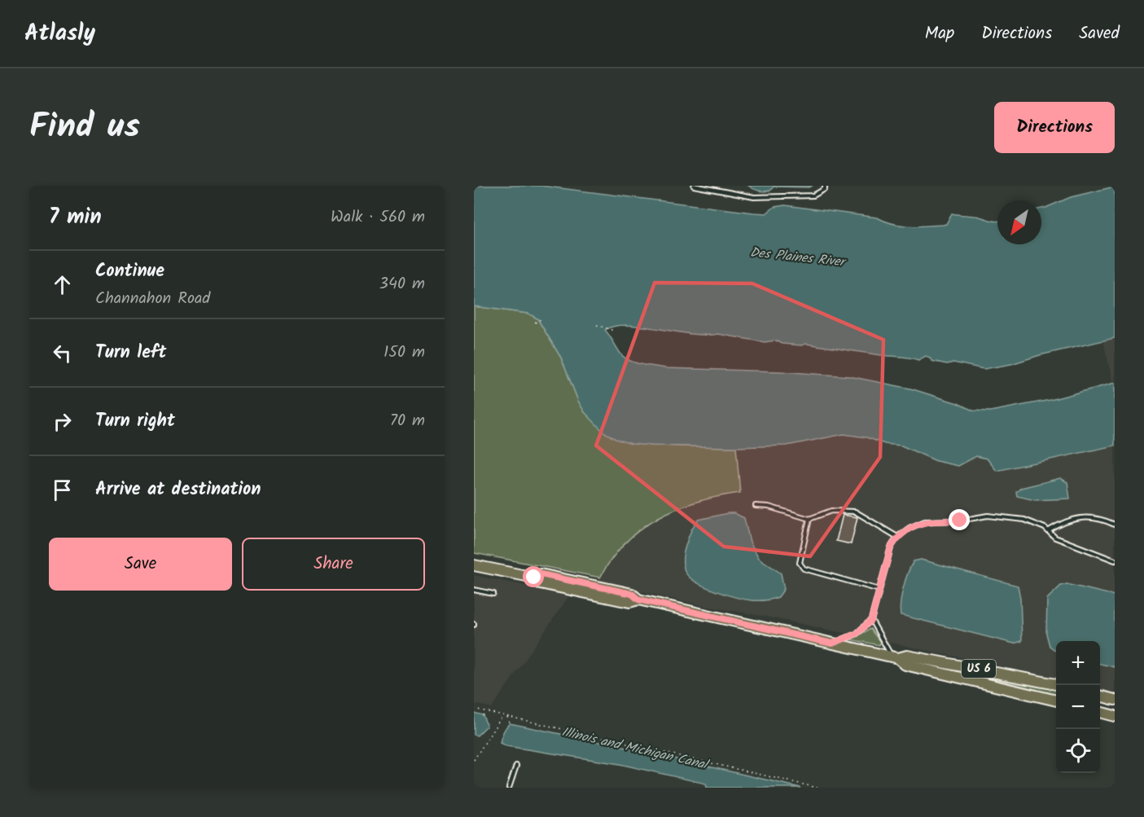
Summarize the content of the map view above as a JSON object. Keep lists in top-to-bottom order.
{
  "streets": {
    "main road": ["US 6"]
  },
  "water": ["Des Plaines River", "Illinois and Michigan Canal"],
  "north": "bottom left",
  "page": {
    "header": "Atlasly",
    "nav": ["Map", "Directions", "Saved"],
    "title": "Find us",
    "buttons": [
      "Directions",
      ["Save", "Share"]
    ],
    "heading": ["7 min", "Walk · 560 m"],
    "list": [
      ["Continue", "Channahon Road", "340 m"],
      ["Turn left", "150 m"],
      ["Turn right", "70 m"],
      "Arrive at destination"
    ],
    "map_buttons": ["+", "−"]
  }
}
